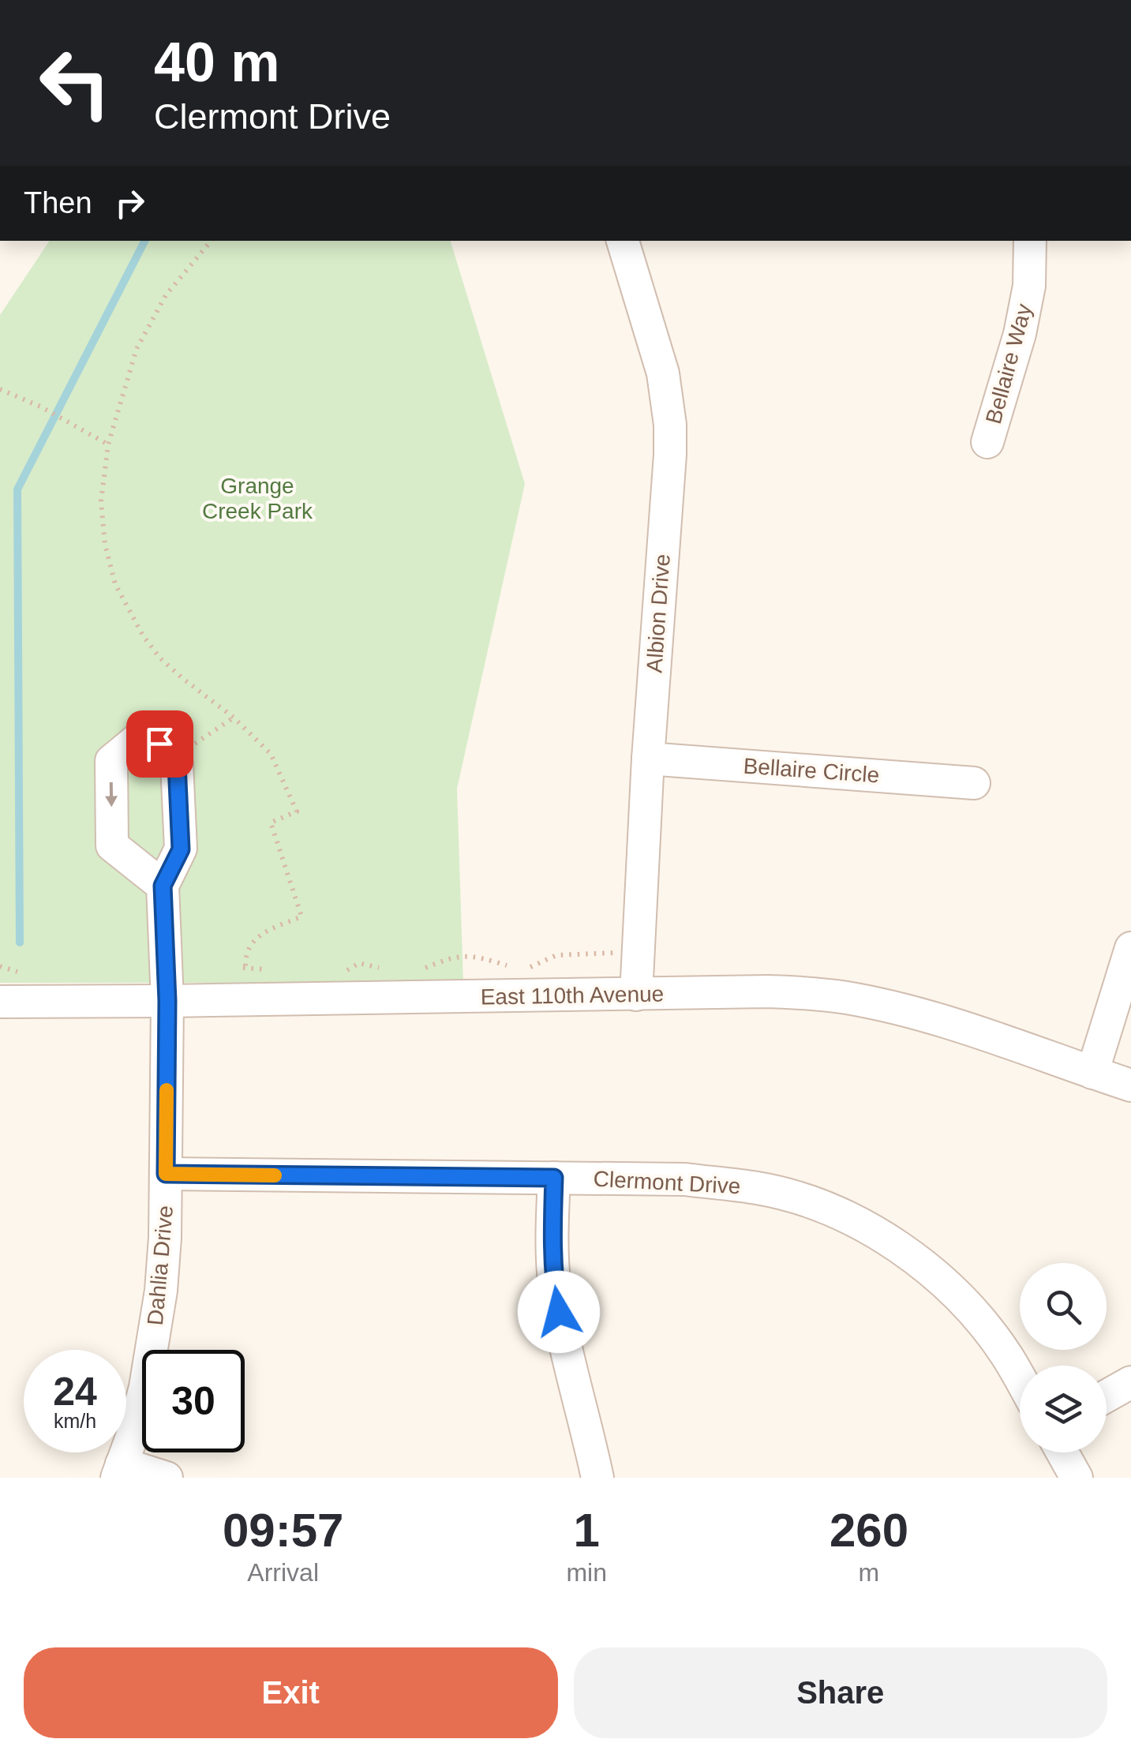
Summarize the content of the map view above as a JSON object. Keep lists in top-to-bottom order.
{
  "streets": {
    "street": [
      "Bellaire Way",
      "Albion Drive",
      "Bellaire Circle",
      "East 110th Avenue",
      "Clermont Drive",
      "Dahlia Drive"
    ]
  },
  "crossings": [
    ["Albion Drive", "Bellaire Circle"],
    ["Albion Drive", "East 110th Avenue"],
    ["East 110th Avenue", "Dahlia Drive"],
    ["Clermont Drive", "Dahlia Drive"]
  ],
  "parks": ["Grange Creek Park"],
  "page": {
    "turn": ["40 m", "Clermont Drive"],
    "then": "Then",
    "speed": "24 km/h",
    "limit": "30",
    "eta": [
      "09:57",
      "Arrival",
      "1",
      "min",
      "260",
      "m"
    ],
    "buttons": ["Exit", "Share"]
  }
}
